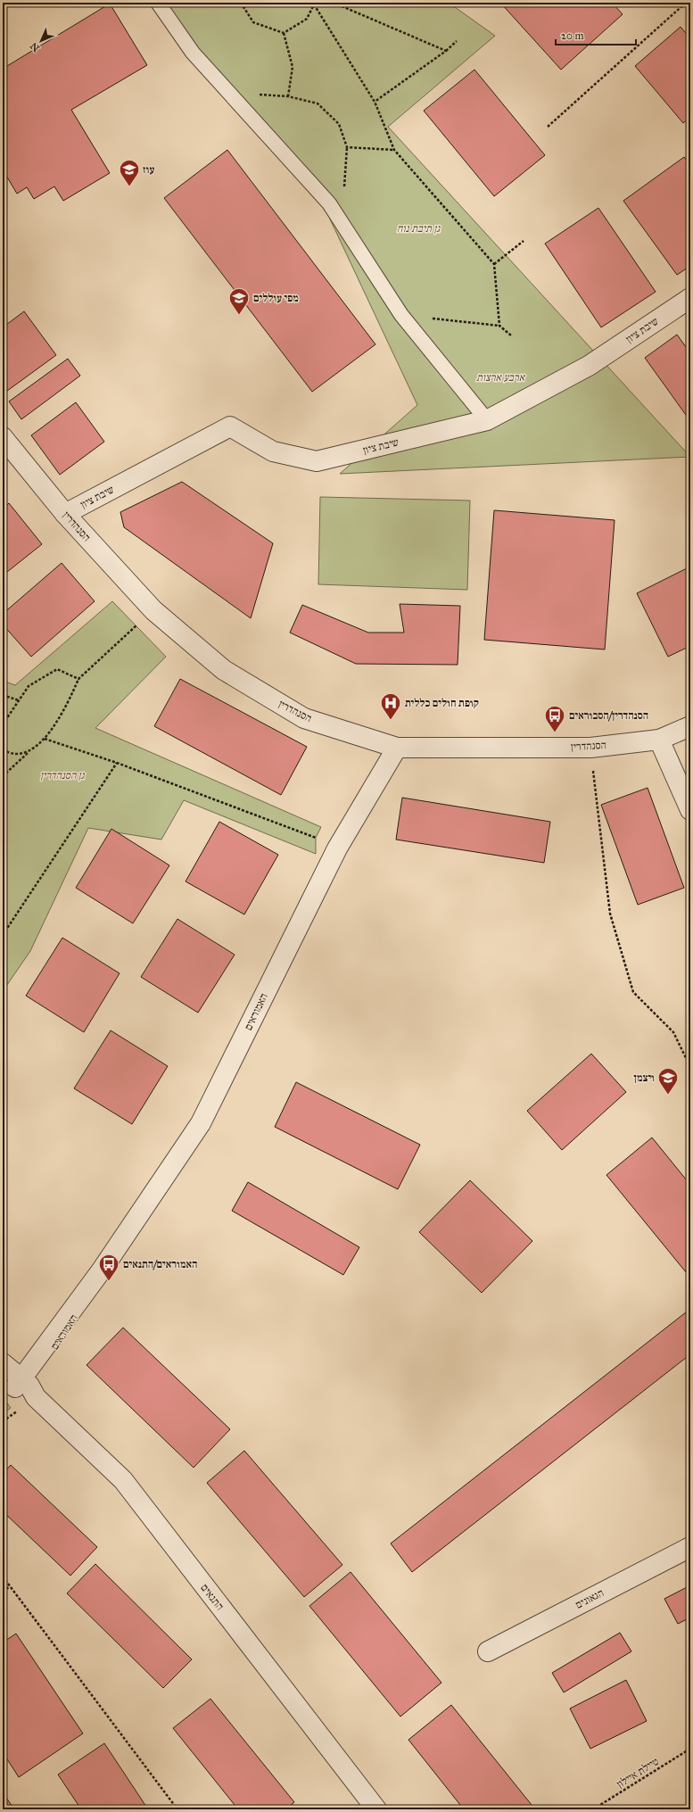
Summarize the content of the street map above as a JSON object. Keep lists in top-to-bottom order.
{
  "streets": {
    "street": [
      "שיבת ציון",
      "הסנהדרין",
      "האמוראים",
      "התנאים",
      "הגאונים"
    ],
    "path": ["טיילת איילון"]
  },
  "crossings": [
    ["שיבת ציון", "הסנהדרין"],
    ["הסנהדרין", "האמוראים"],
    ["האמוראים", "התנאים"]
  ],
  "parks": ["גן תיבת נוח", "ארבע ארצות", "גן הסנהדרין"],
  "places": {
    "school or university": ["עוז", "מפי עוללים", "ויצמן"],
    "hospital": ["קופת חולים כללית"],
    "bus stop": ["הסנהדרין/הסבוראים", "האמוראים/התנאים"]
  },
  "scale_bar": "20 m",
  "north": "bottom left"
}
